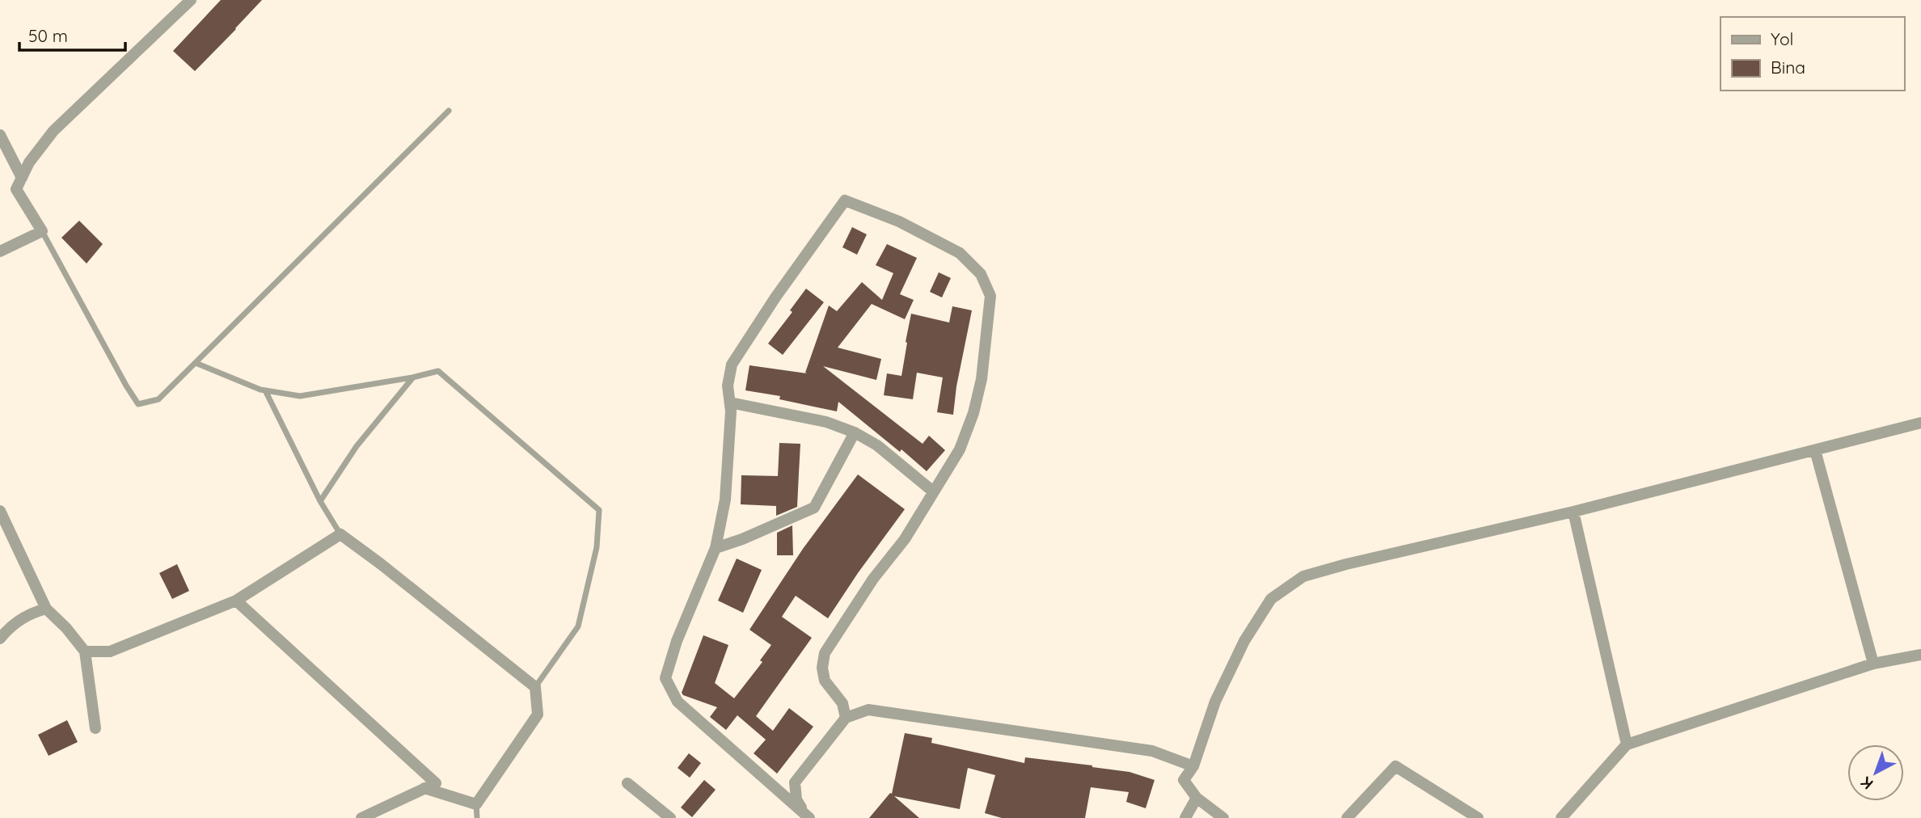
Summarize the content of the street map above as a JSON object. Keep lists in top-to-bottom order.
{
  "legend": ["Yol", "Bina"],
  "scale_bar": "50 m",
  "north": "bottom left"
}
